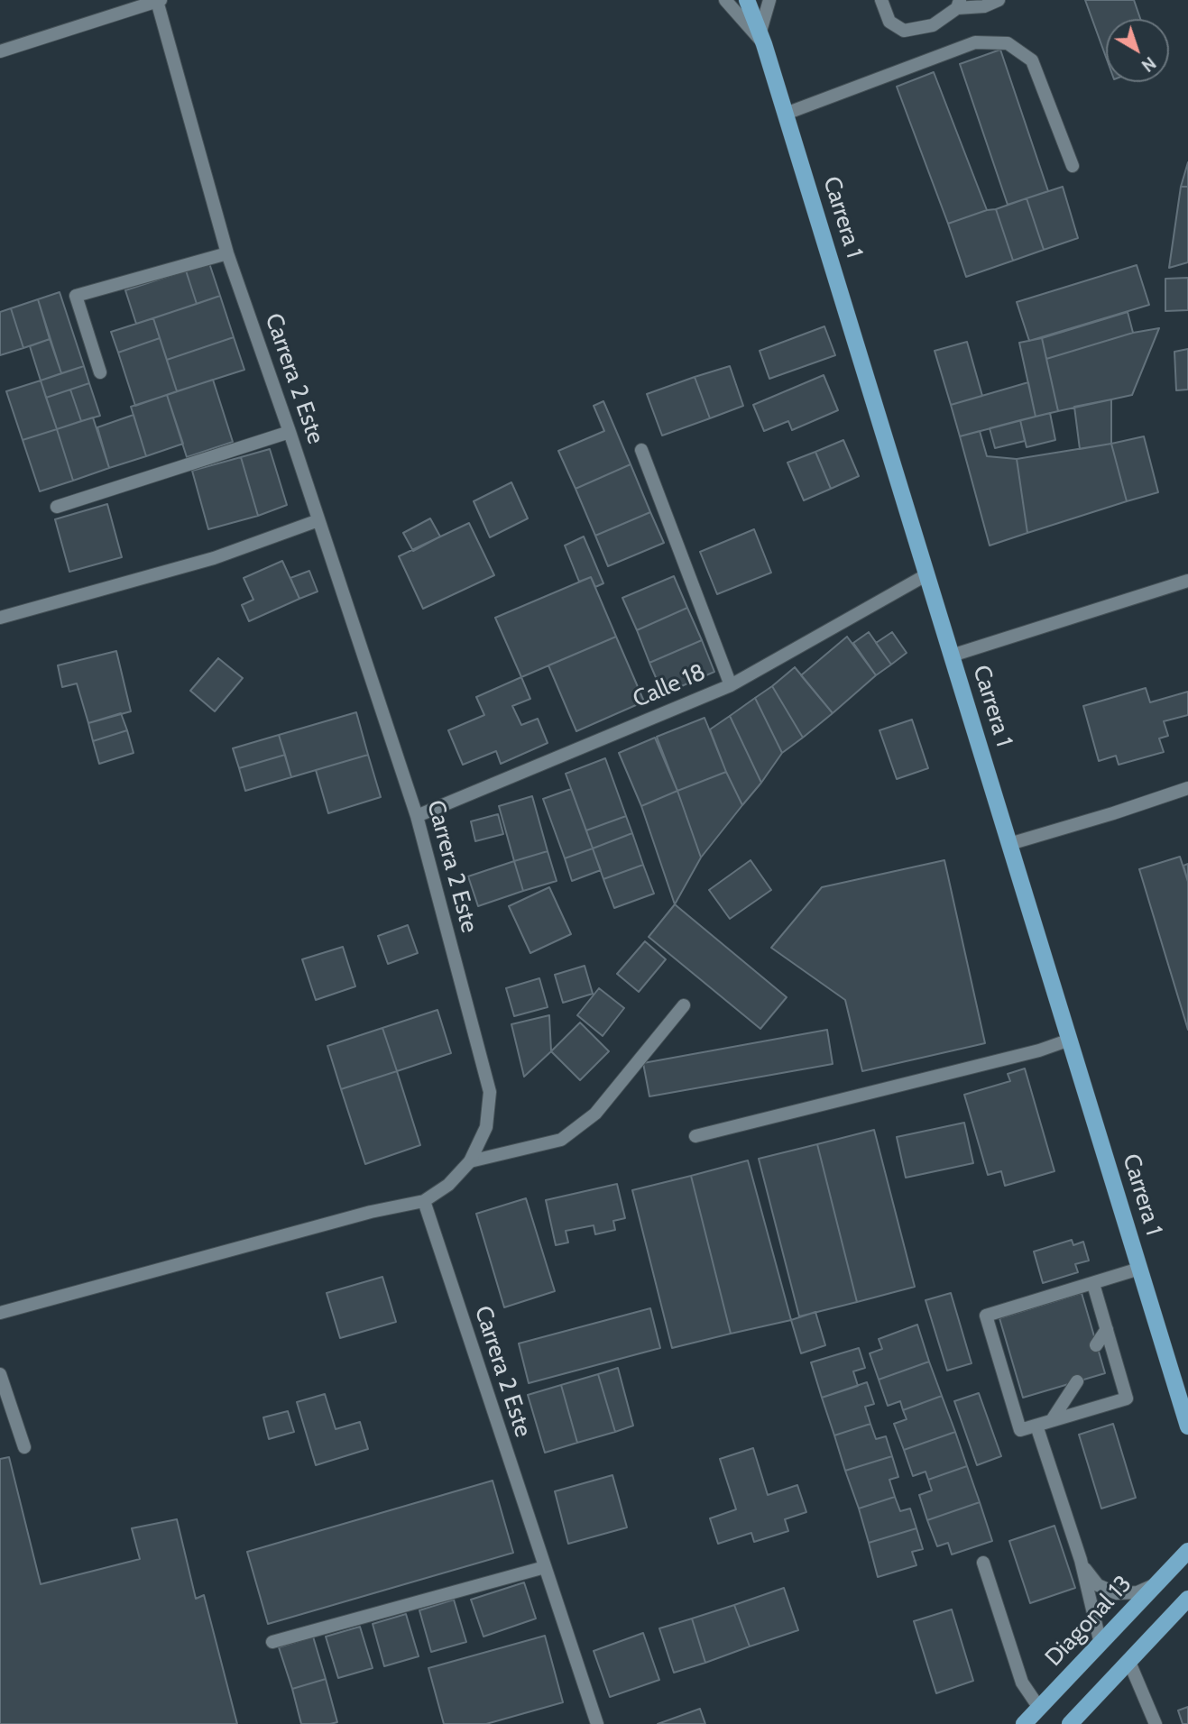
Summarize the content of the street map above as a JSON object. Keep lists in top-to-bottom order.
{
  "streets": {
    "main road": ["Carrera 1", "Diagonal 13"],
    "street": ["Carrera 2 Este", "Calle 18"]
  },
  "crossings": [
    ["Carrera 1", "Calle 18"],
    ["Carrera 2 Este", "Calle 18"]
  ],
  "north": "bottom right"
}
